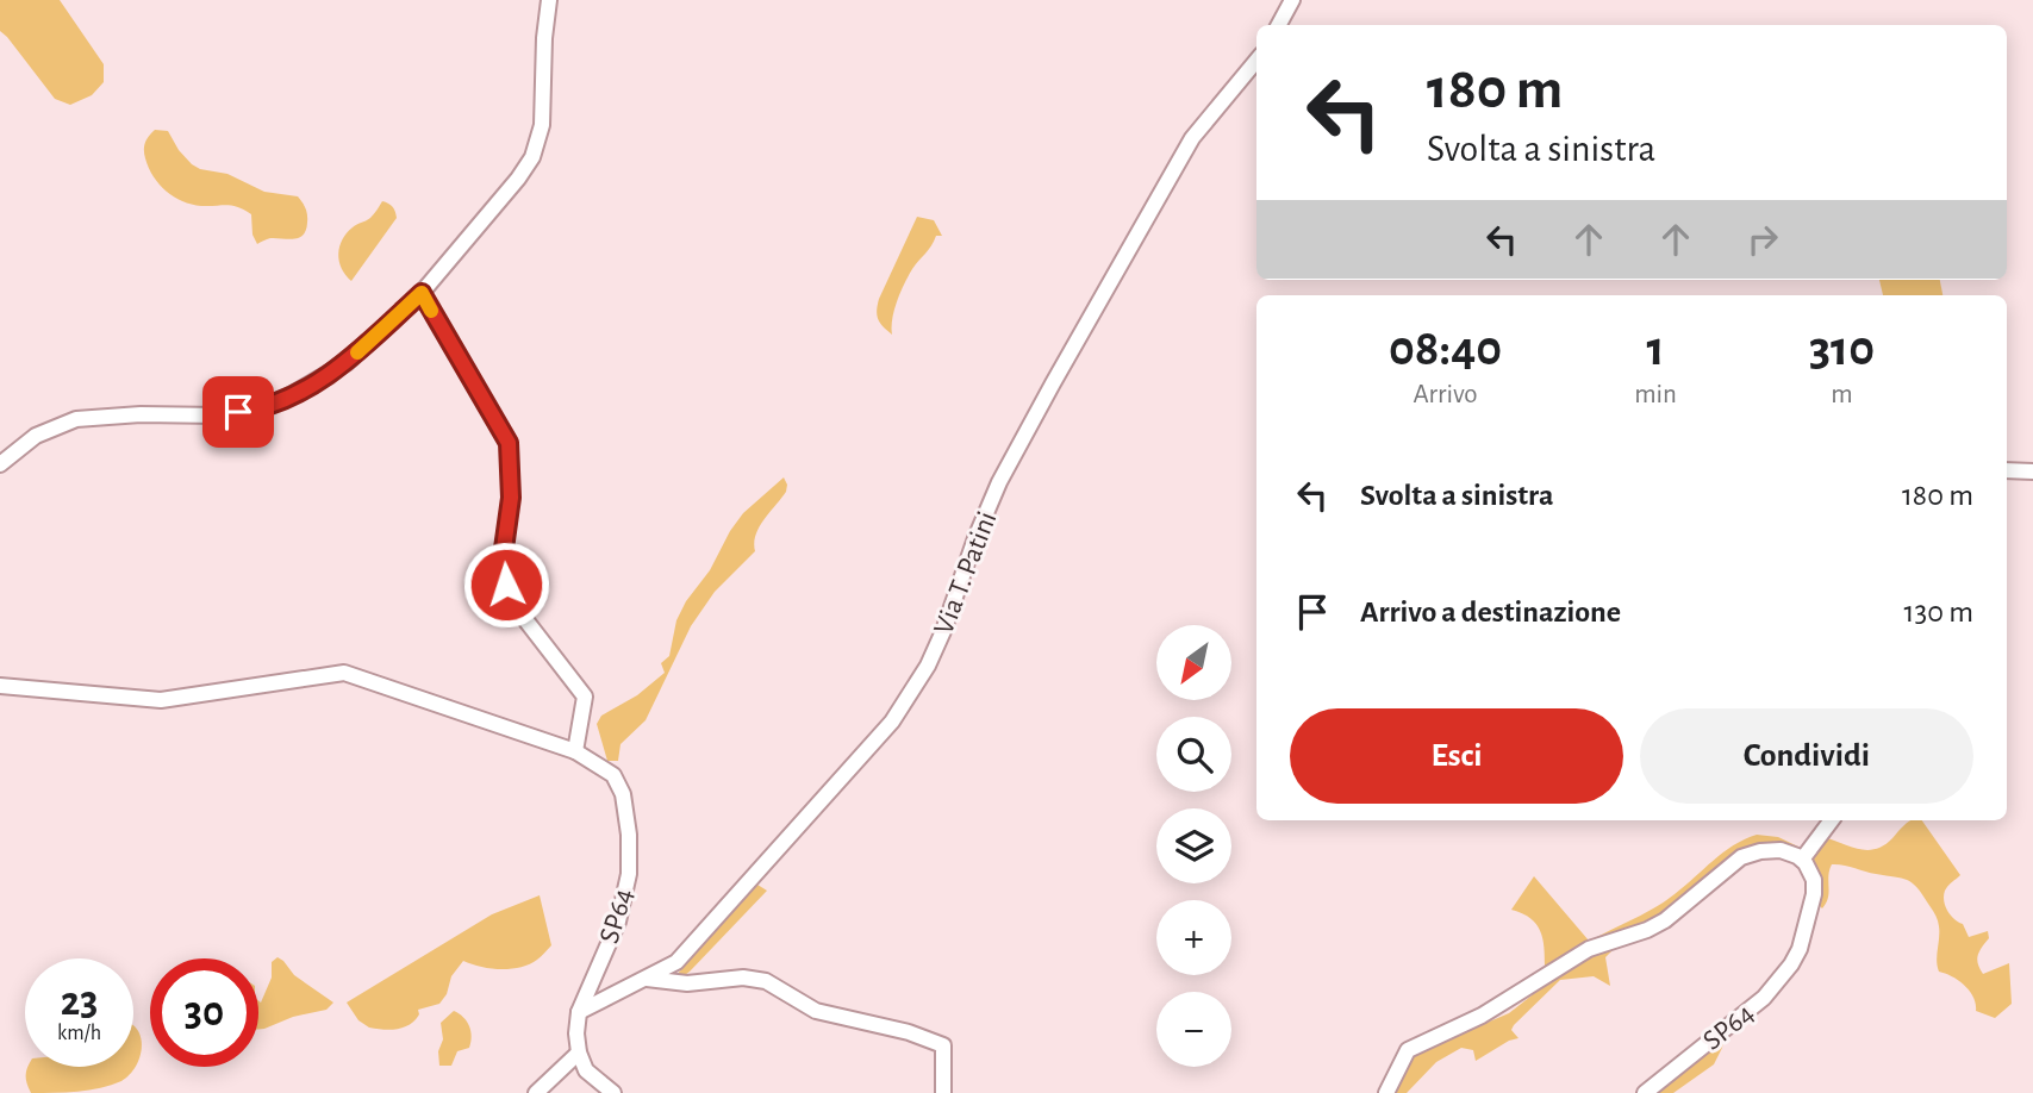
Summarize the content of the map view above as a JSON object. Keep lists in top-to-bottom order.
{
  "streets": {
    "street": ["Via T. Patini", "SP64"]
  },
  "crossings": [
    ["Via T. Patini", "SP64"]
  ],
  "north": "bottom left",
  "page": {
    "turn": ["180 m", "Svolta a sinistra"],
    "eta": [
      "08:40",
      "Arrivo",
      "1",
      "min",
      "310",
      "m"
    ],
    "list": [
      {
        "name": "Svolta a sinistra",
        "value": "180 m"
      },
      {
        "name": "Arrivo a destinazione",
        "value": "130 m"
      }
    ],
    "map_buttons": ["+", "−"],
    "buttons": ["Esci", "Condividi"],
    "speed": "23 km/h",
    "limit": "30"
  }
}
